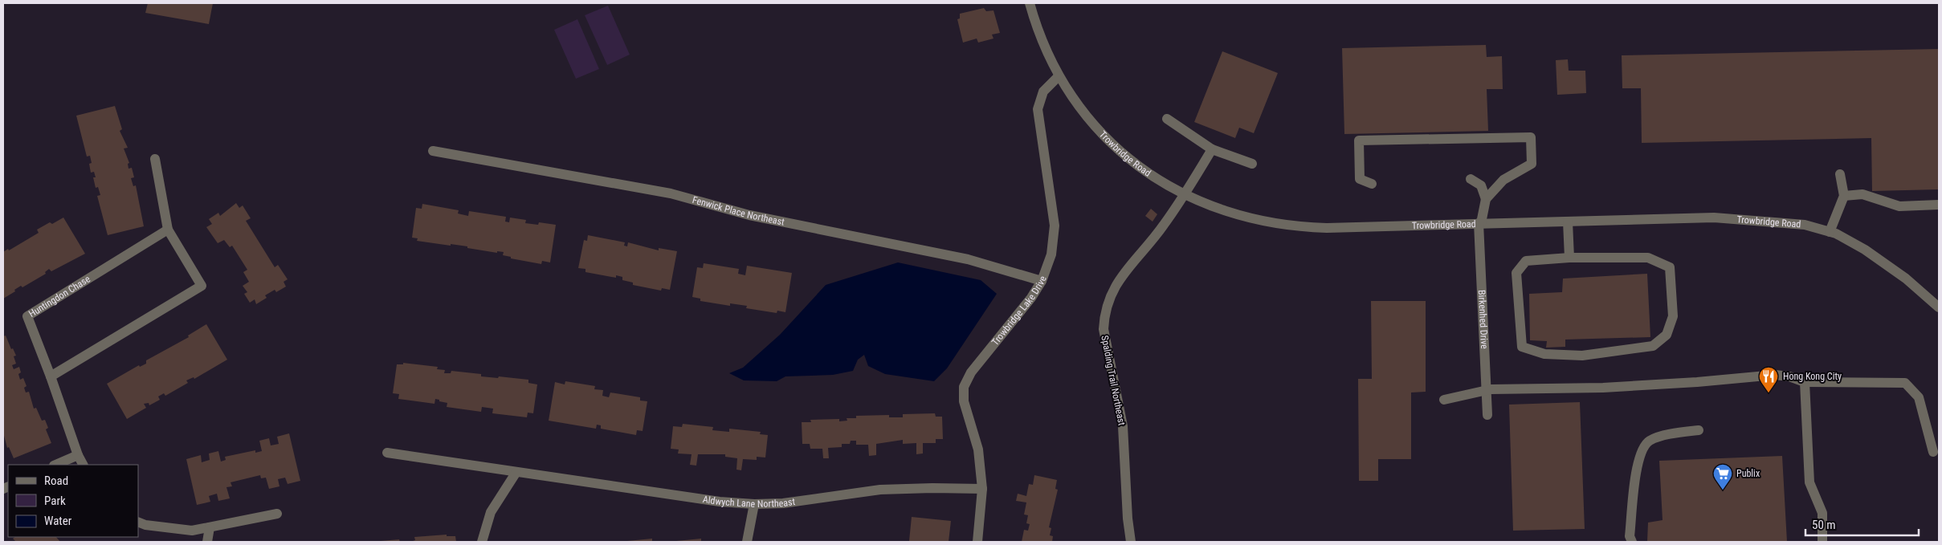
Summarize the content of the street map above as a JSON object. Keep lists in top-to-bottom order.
{
  "streets": {
    "street": [
      "Trowbridge Road",
      "Fenwick Place Northeast",
      "Huntingdon Chase",
      "Trowbridge Lake Drive",
      "Birkenhed Drive",
      "Spalding Trail Northeast",
      "Aldwych Lane Northeast"
    ]
  },
  "crossings": [
    ["Trowbridge Road", "Trowbridge Lake Drive"],
    ["Trowbridge Road", "Birkenhed Drive"],
    ["Trowbridge Road", "Spalding Trail Northeast"],
    ["Fenwick Place Northeast", "Trowbridge Lake Drive"],
    ["Trowbridge Lake Drive", "Aldwych Lane Northeast"]
  ],
  "places": {
    "restaurant": ["Hong Kong City"],
    "supermarket": ["Publix"]
  },
  "legend": ["Road", "Park", "Water"],
  "scale_bar": "50 m"
}
